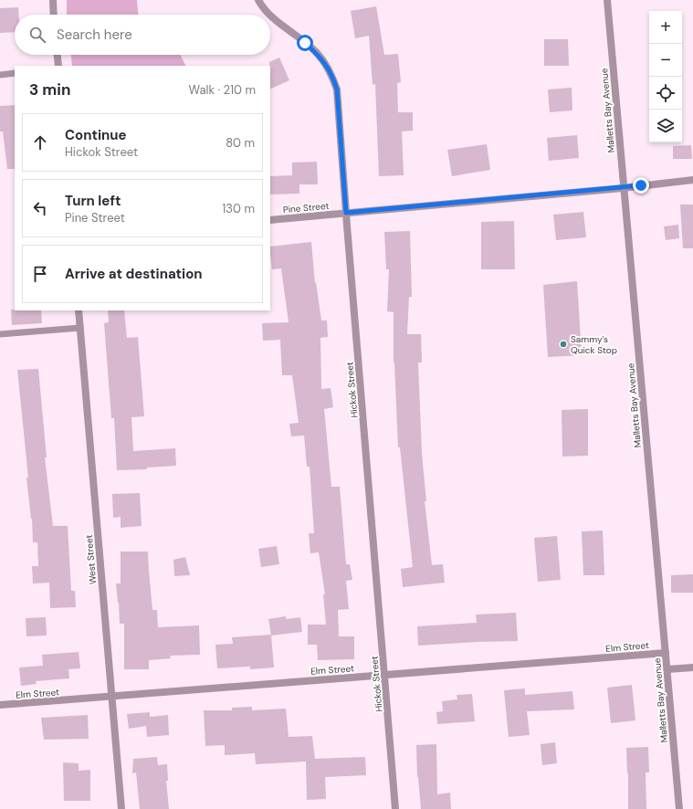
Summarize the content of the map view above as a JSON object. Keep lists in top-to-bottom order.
{
  "streets": {
    "street": [
      "Malletts Bay Avenue",
      "Pine Street",
      "Hickok Street",
      "West Street",
      "Elm Street"
    ]
  },
  "crossings": [
    ["Malletts Bay Avenue", "Pine Street"],
    ["Malletts Bay Avenue", "Elm Street"],
    ["Pine Street", "Hickok Street"],
    ["Hickok Street", "Elm Street"],
    ["West Street", "Elm Street"]
  ],
  "places": ["Sammy's Quick Stop"],
  "page": {
    "map_buttons": ["+", "−"],
    "search": "Search here",
    "heading": ["3 min", "Walk · 210 m"],
    "list": [
      ["Continue", "Hickok Street", "80 m"],
      ["Turn left", "Pine Street", "130 m"],
      "Arrive at destination"
    ]
  }
}
